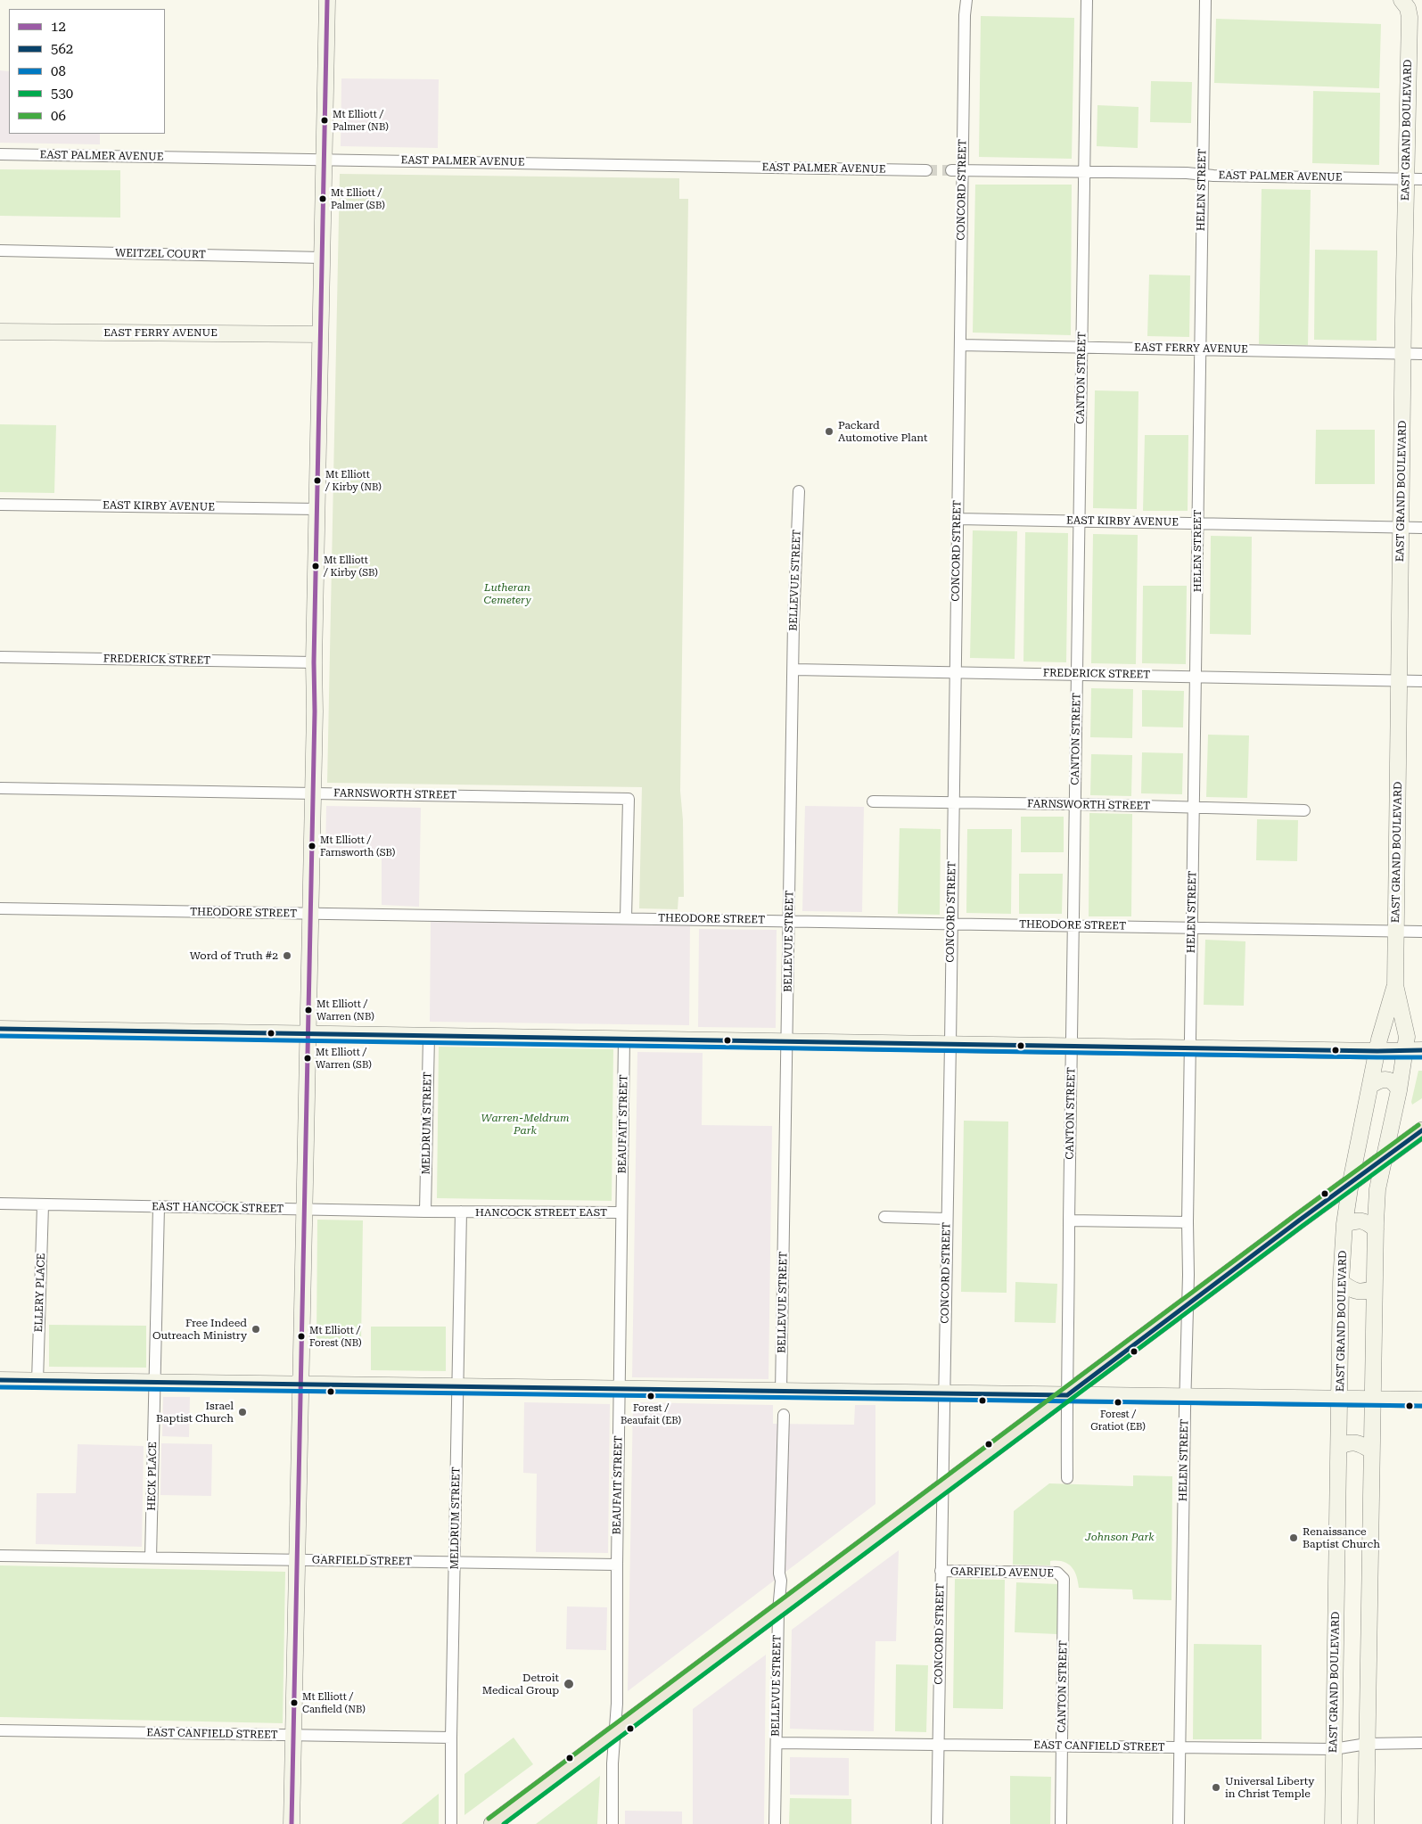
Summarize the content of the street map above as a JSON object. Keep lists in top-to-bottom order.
{
  "streets": {
    "main road": ["EAST GRAND BOULEVARD", "EAST FERRY AVENUE"],
    "street": [
      "EAST PALMER AVENUE",
      "CONCORD STREET",
      "HELEN STREET",
      "WEITZEL COURT",
      "CANTON STREET",
      "EAST KIRBY AVENUE",
      "BELLEVUE STREET",
      "FREDERICK STREET",
      "FARNSWORTH STREET",
      "THEODORE STREET",
      "MELDRUM STREET",
      "BEAUFAIT STREET",
      "EAST HANCOCK STREET",
      "HANCOCK STREET EAST",
      "ELLERY PLACE",
      "HECK PLACE",
      "GARFIELD STREET",
      "GARFIELD AVENUE",
      "EAST CANFIELD STREET"
    ]
  },
  "crossings": [
    ["EAST GRAND BOULEVARD", "EAST PALMER AVENUE"],
    ["EAST GRAND BOULEVARD", "EAST FERRY AVENUE"],
    ["EAST GRAND BOULEVARD", "EAST KIRBY AVENUE"],
    ["EAST GRAND BOULEVARD", "FREDERICK STREET"],
    ["EAST GRAND BOULEVARD", "THEODORE STREET"],
    ["EAST GRAND BOULEVARD", "EAST CANFIELD STREET"],
    ["EAST PALMER AVENUE", "CONCORD STREET"],
    ["EAST PALMER AVENUE", "HELEN STREET"],
    ["EAST PALMER AVENUE", "CANTON STREET"],
    ["CONCORD STREET", "EAST FERRY AVENUE"],
    ["CONCORD STREET", "EAST KIRBY AVENUE"],
    ["CONCORD STREET", "FREDERICK STREET"],
    ["CONCORD STREET", "FARNSWORTH STREET"],
    ["CONCORD STREET", "THEODORE STREET"],
    ["CONCORD STREET", "GARFIELD AVENUE"],
    ["CONCORD STREET", "EAST CANFIELD STREET"],
    ["HELEN STREET", "EAST FERRY AVENUE"],
    ["HELEN STREET", "EAST KIRBY AVENUE"],
    ["HELEN STREET", "FREDERICK STREET"],
    ["HELEN STREET", "FARNSWORTH STREET"],
    ["HELEN STREET", "THEODORE STREET"],
    ["HELEN STREET", "EAST CANFIELD STREET"],
    ["EAST FERRY AVENUE", "CANTON STREET"],
    ["CANTON STREET", "EAST KIRBY AVENUE"],
    ["CANTON STREET", "FREDERICK STREET"],
    ["CANTON STREET", "FARNSWORTH STREET"],
    ["CANTON STREET", "THEODORE STREET"],
    ["CANTON STREET", "GARFIELD AVENUE"],
    ["CANTON STREET", "EAST CANFIELD STREET"],
    ["BELLEVUE STREET", "FREDERICK STREET"],
    ["BELLEVUE STREET", "THEODORE STREET"],
    ["BELLEVUE STREET", "EAST CANFIELD STREET"],
    ["FARNSWORTH STREET", "THEODORE STREET"],
    ["MELDRUM STREET", "EAST HANCOCK STREET"],
    ["MELDRUM STREET", "HANCOCK STREET EAST"],
    ["MELDRUM STREET", "GARFIELD STREET"],
    ["MELDRUM STREET", "EAST CANFIELD STREET"],
    ["BEAUFAIT STREET", "HANCOCK STREET EAST"],
    ["BEAUFAIT STREET", "GARFIELD STREET"],
    ["EAST HANCOCK STREET", "HANCOCK STREET EAST"],
    ["EAST HANCOCK STREET", "ELLERY PLACE"],
    ["EAST HANCOCK STREET", "HECK PLACE"],
    ["HECK PLACE", "GARFIELD STREET"]
  ],
  "parks": ["Lutheran Cemetery", "Warren-Meldrum Park", "Johnson Park"],
  "places": [
    "Mt Elliott / Palmer (NB)",
    "Mt Elliott / Palmer (SB)",
    "Packard Automotive Plant",
    "Mt Elliott / Kirby (NB)",
    "Mt Elliott / Kirby (SB)",
    "Mt Elliott / Farnsworth (SB)",
    "Word of Truth #2",
    "Mt Elliott / Warren (NB)",
    "Mt Elliott / Warren (SB)",
    "Free Indeed Outreach Ministry",
    "Mt Elliott / Forest (NB)",
    "Forest / Beaufait (EB)",
    "Forest / Gratiot (EB)",
    "Israel Baptist Church",
    "Renaissance Baptist Church",
    "Detroit Medical Group",
    "Mt Elliott / Canfield (NB)",
    "Universal Liberty in Christ Temple"
  ],
  "lines": [
    "transit line 12",
    "transit line 562",
    "transit line 08",
    "transit line 06",
    "transit line 530"
  ],
  "legend": [
    "12",
    "562",
    "08",
    "530",
    "06"
  ]
}
